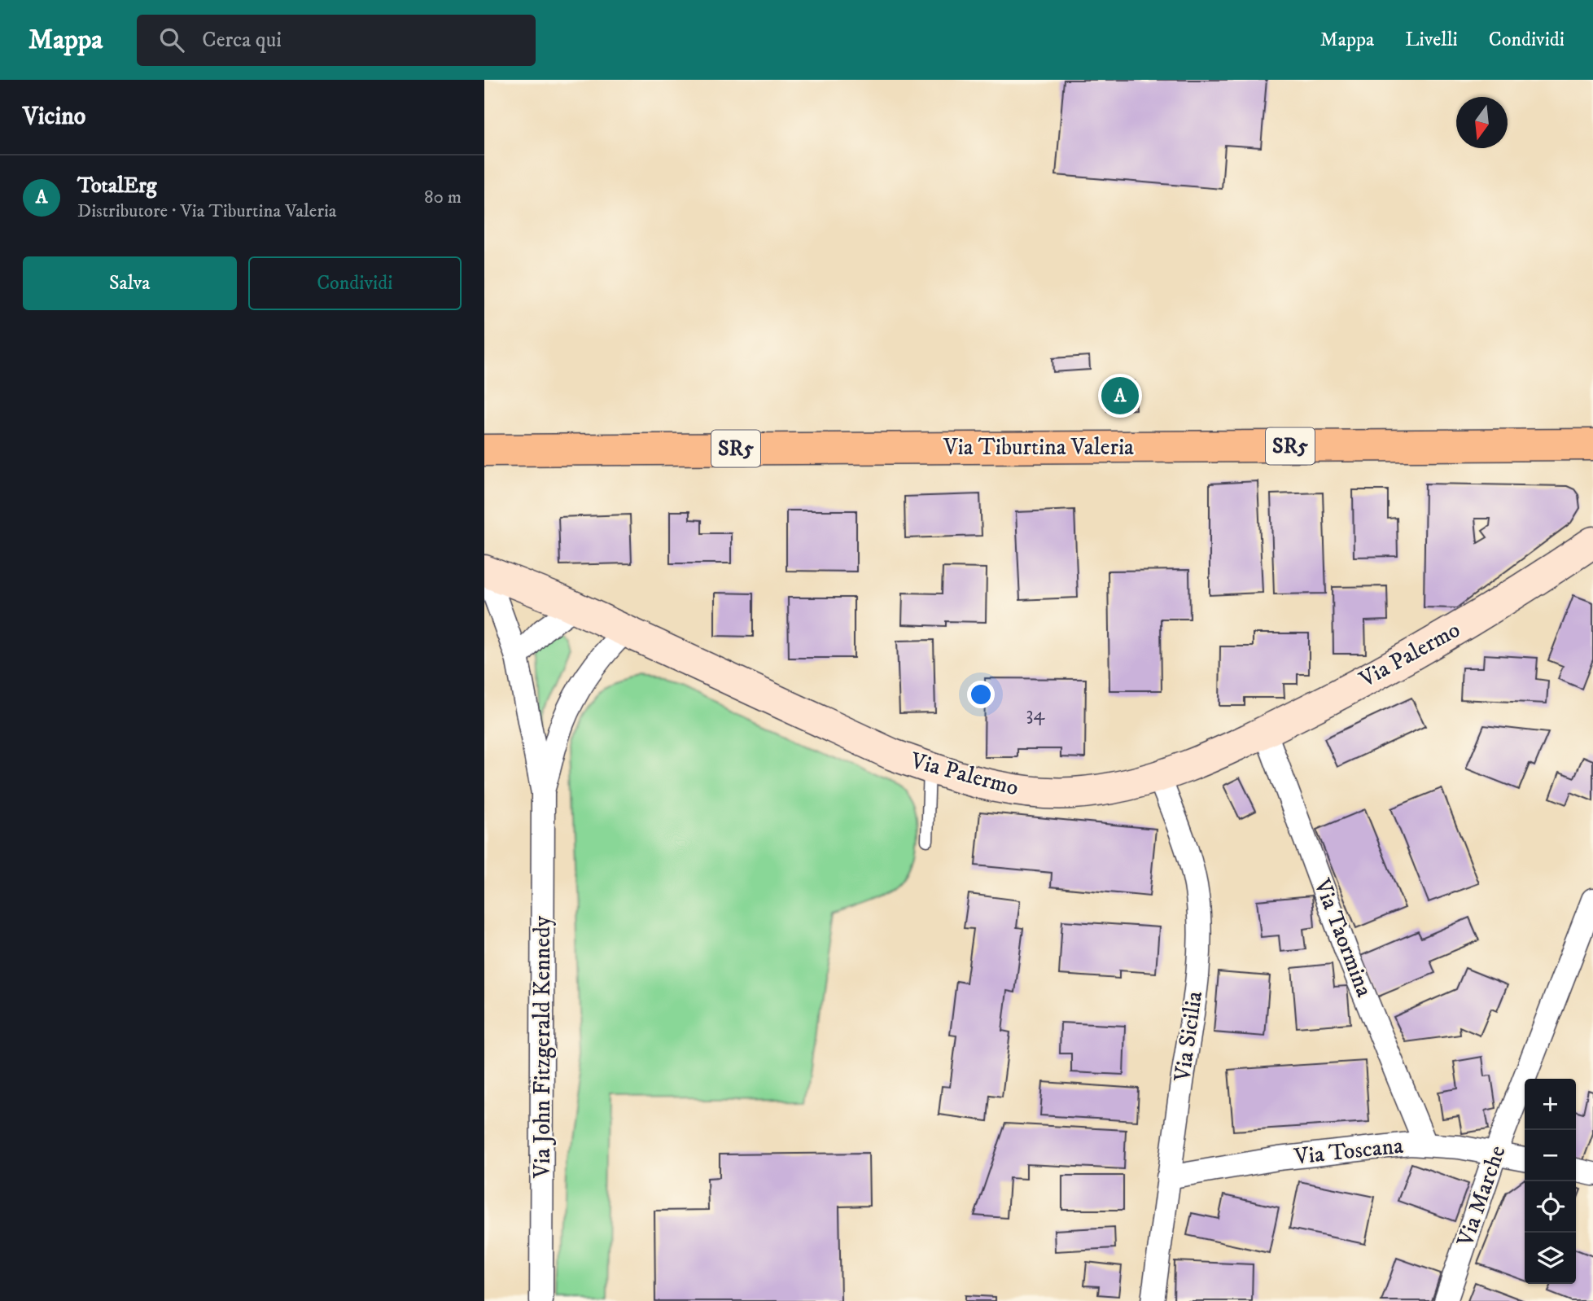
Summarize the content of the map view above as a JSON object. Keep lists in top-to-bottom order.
{
  "streets": {
    "main road": ["SR5", "Via Tiburtina Valeria"],
    "street": [
      "Via Palermo",
      "Via Taormina",
      "Via Sicilia",
      "Via John Fitzgerald Kennedy",
      "Via Toscana",
      "Via Marche"
    ]
  },
  "crossings": [
    ["Via Palermo", "Via Taormina"],
    ["Via Palermo", "Via Sicilia"],
    ["Via Palermo", "Via John Fitzgerald Kennedy"],
    ["Via Taormina", "Via Toscana"],
    ["Via Sicilia", "Via Toscana"],
    ["Via Toscana", "Via Marche"]
  ],
  "house_numbers": ["34"],
  "north": "bottom",
  "page": {
    "header": "Mappa",
    "search": "Cerca qui",
    "nav": ["Mappa", "Livelli", "Condividi"],
    "heading": "Vicino",
    "list": [
      {
        "mark": "A",
        "name": "TotalErg",
        "note": "Distributore · Via Tiburtina Valeria",
        "value": "80 m"
      }
    ],
    "buttons": ["Salva", "Condividi"],
    "pins": "A",
    "map_buttons": ["+", "−"]
  }
}
